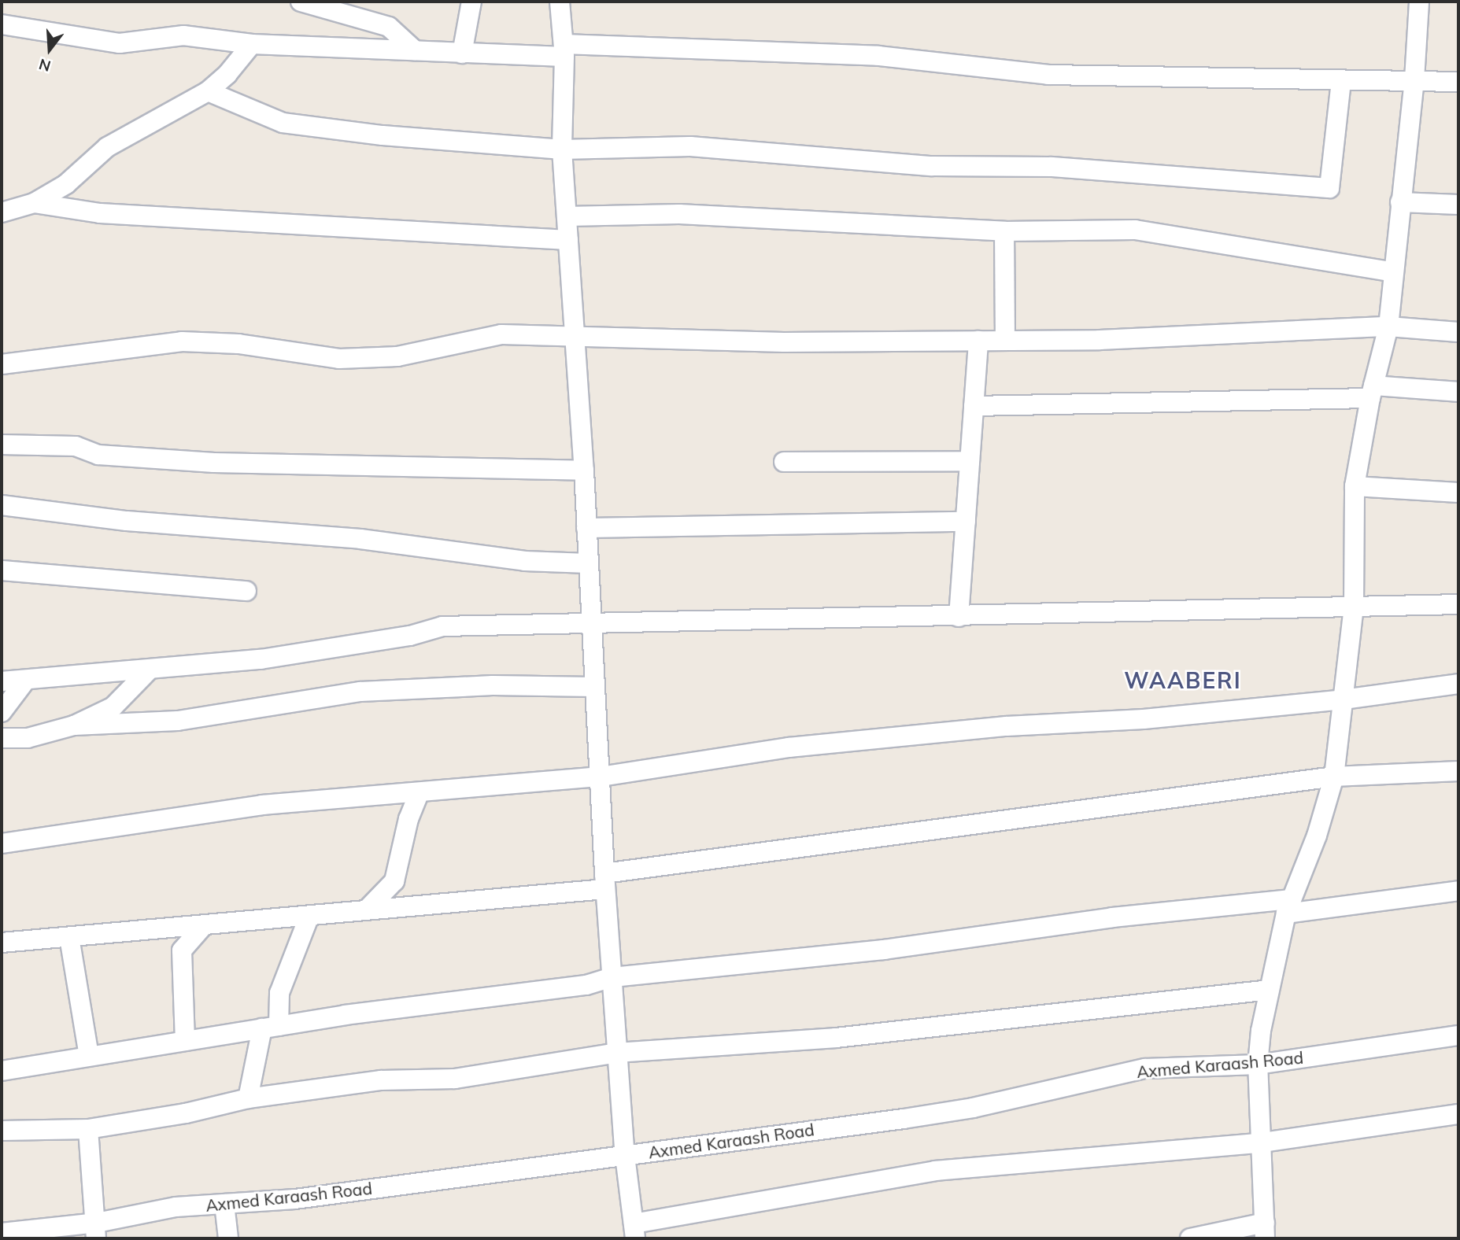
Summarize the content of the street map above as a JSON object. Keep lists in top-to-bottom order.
{
  "streets": {
    "street": ["Axmed Karaash Road"]
  },
  "districts": ["WAABERI"],
  "north": "bottom"
}
